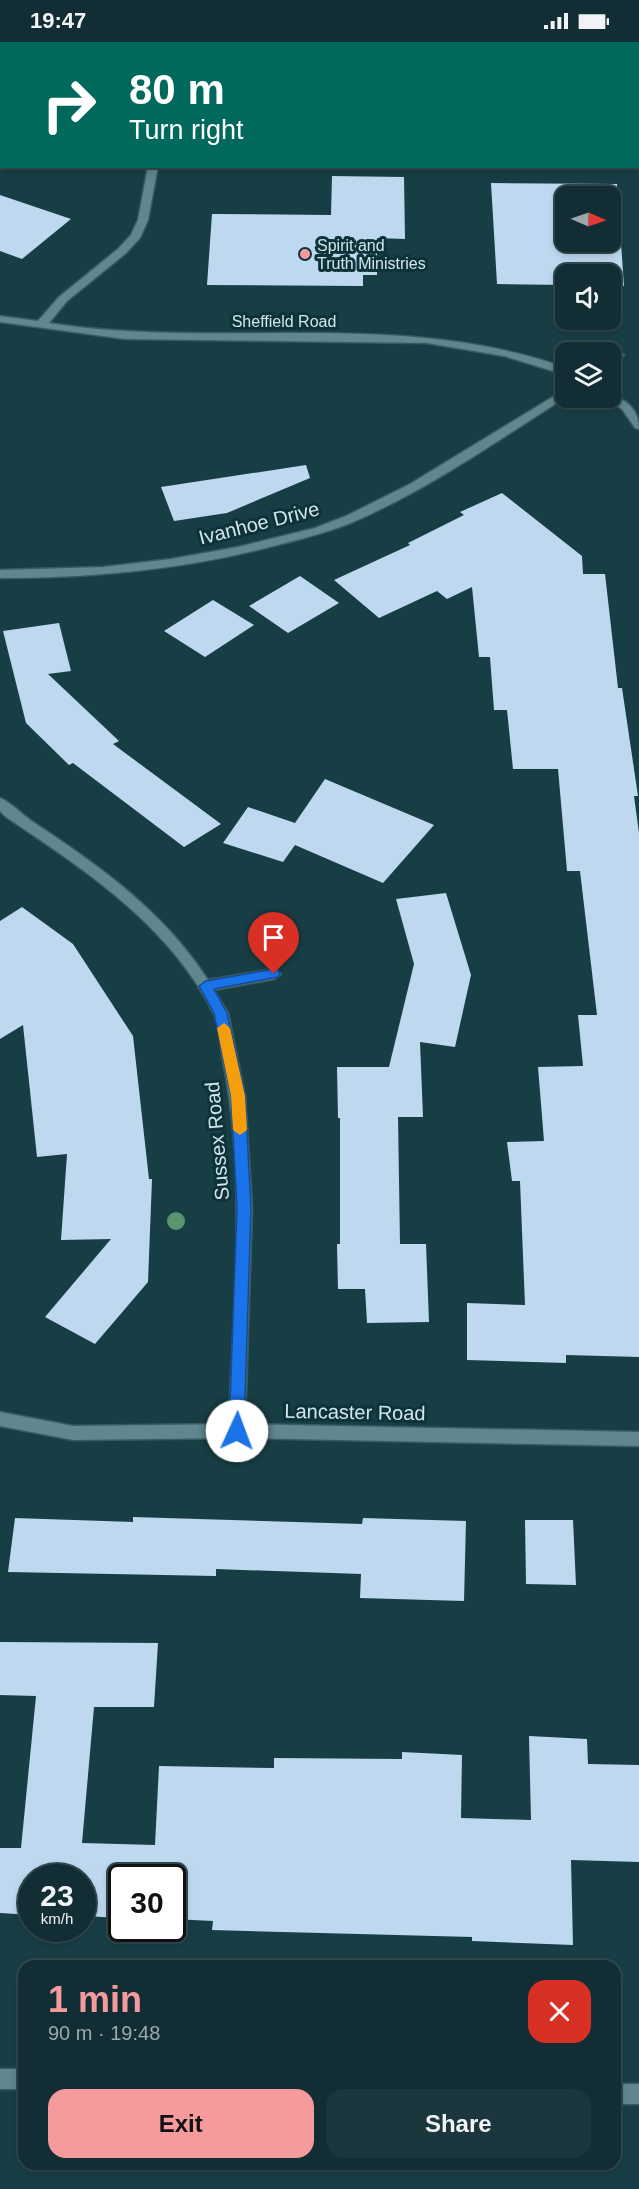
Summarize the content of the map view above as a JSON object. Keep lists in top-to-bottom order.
{
  "streets": {
    "street": [
      "Sheffield Road",
      "Ivanhoe Drive",
      "Sussex Road",
      "Lancaster Road"
    ]
  },
  "crossings": [
    ["Sussex Road", "Lancaster Road"]
  ],
  "places": ["Spirit and Truth Ministries"],
  "north": "right",
  "page": {
    "status": "19:47",
    "turn": ["80 m", "Turn right"],
    "speed": "23 km/h",
    "limit": "30",
    "heading": ["1 min", "90 m · 19:48"],
    "buttons": ["Exit", "Share"]
  }
}
